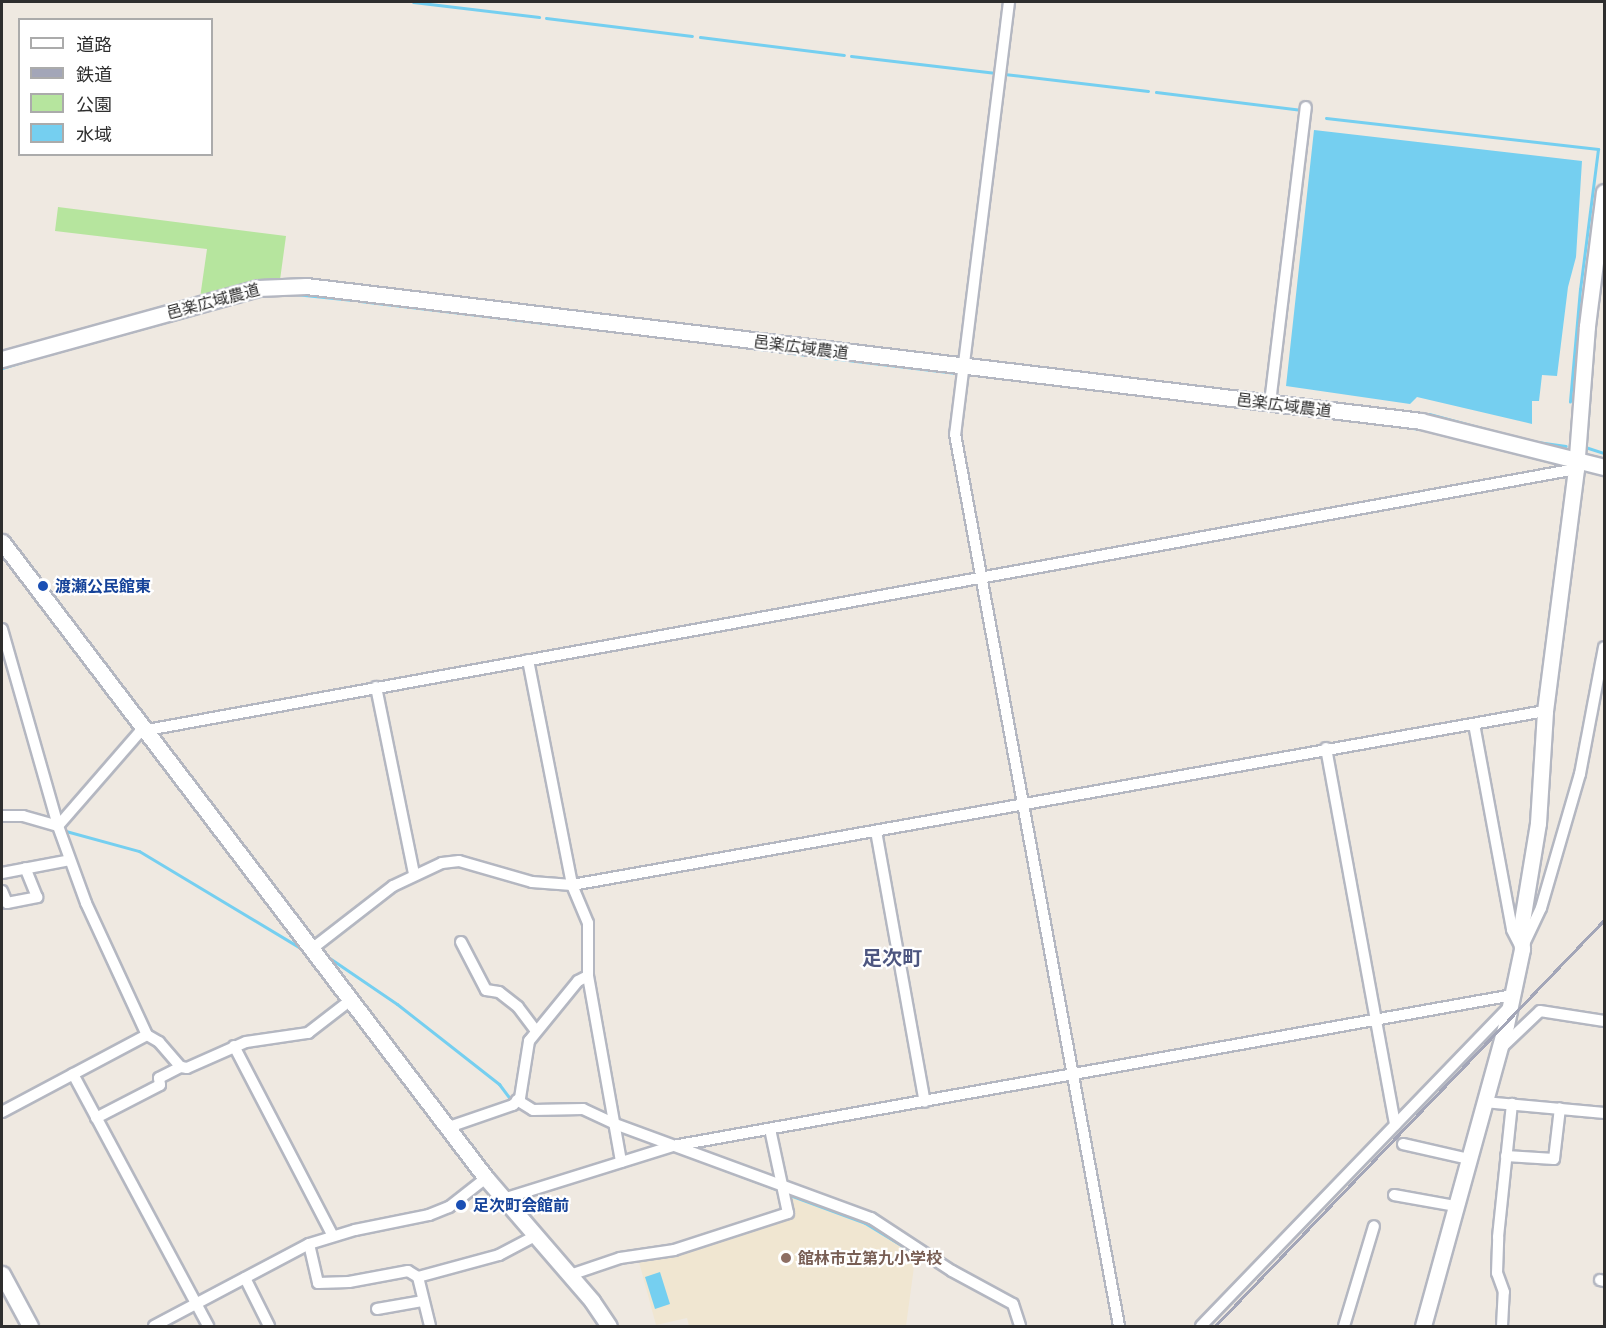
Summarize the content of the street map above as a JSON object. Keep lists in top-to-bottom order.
{
  "streets": {
    "street": ["邑楽広域農道"]
  },
  "districts": ["足次町"],
  "places": ["渡瀬公民館東", "足次町会館前", "館林市立第九小学校"],
  "legend": [
    "道路",
    "鉄道",
    "公園",
    "水域"
  ]
}
